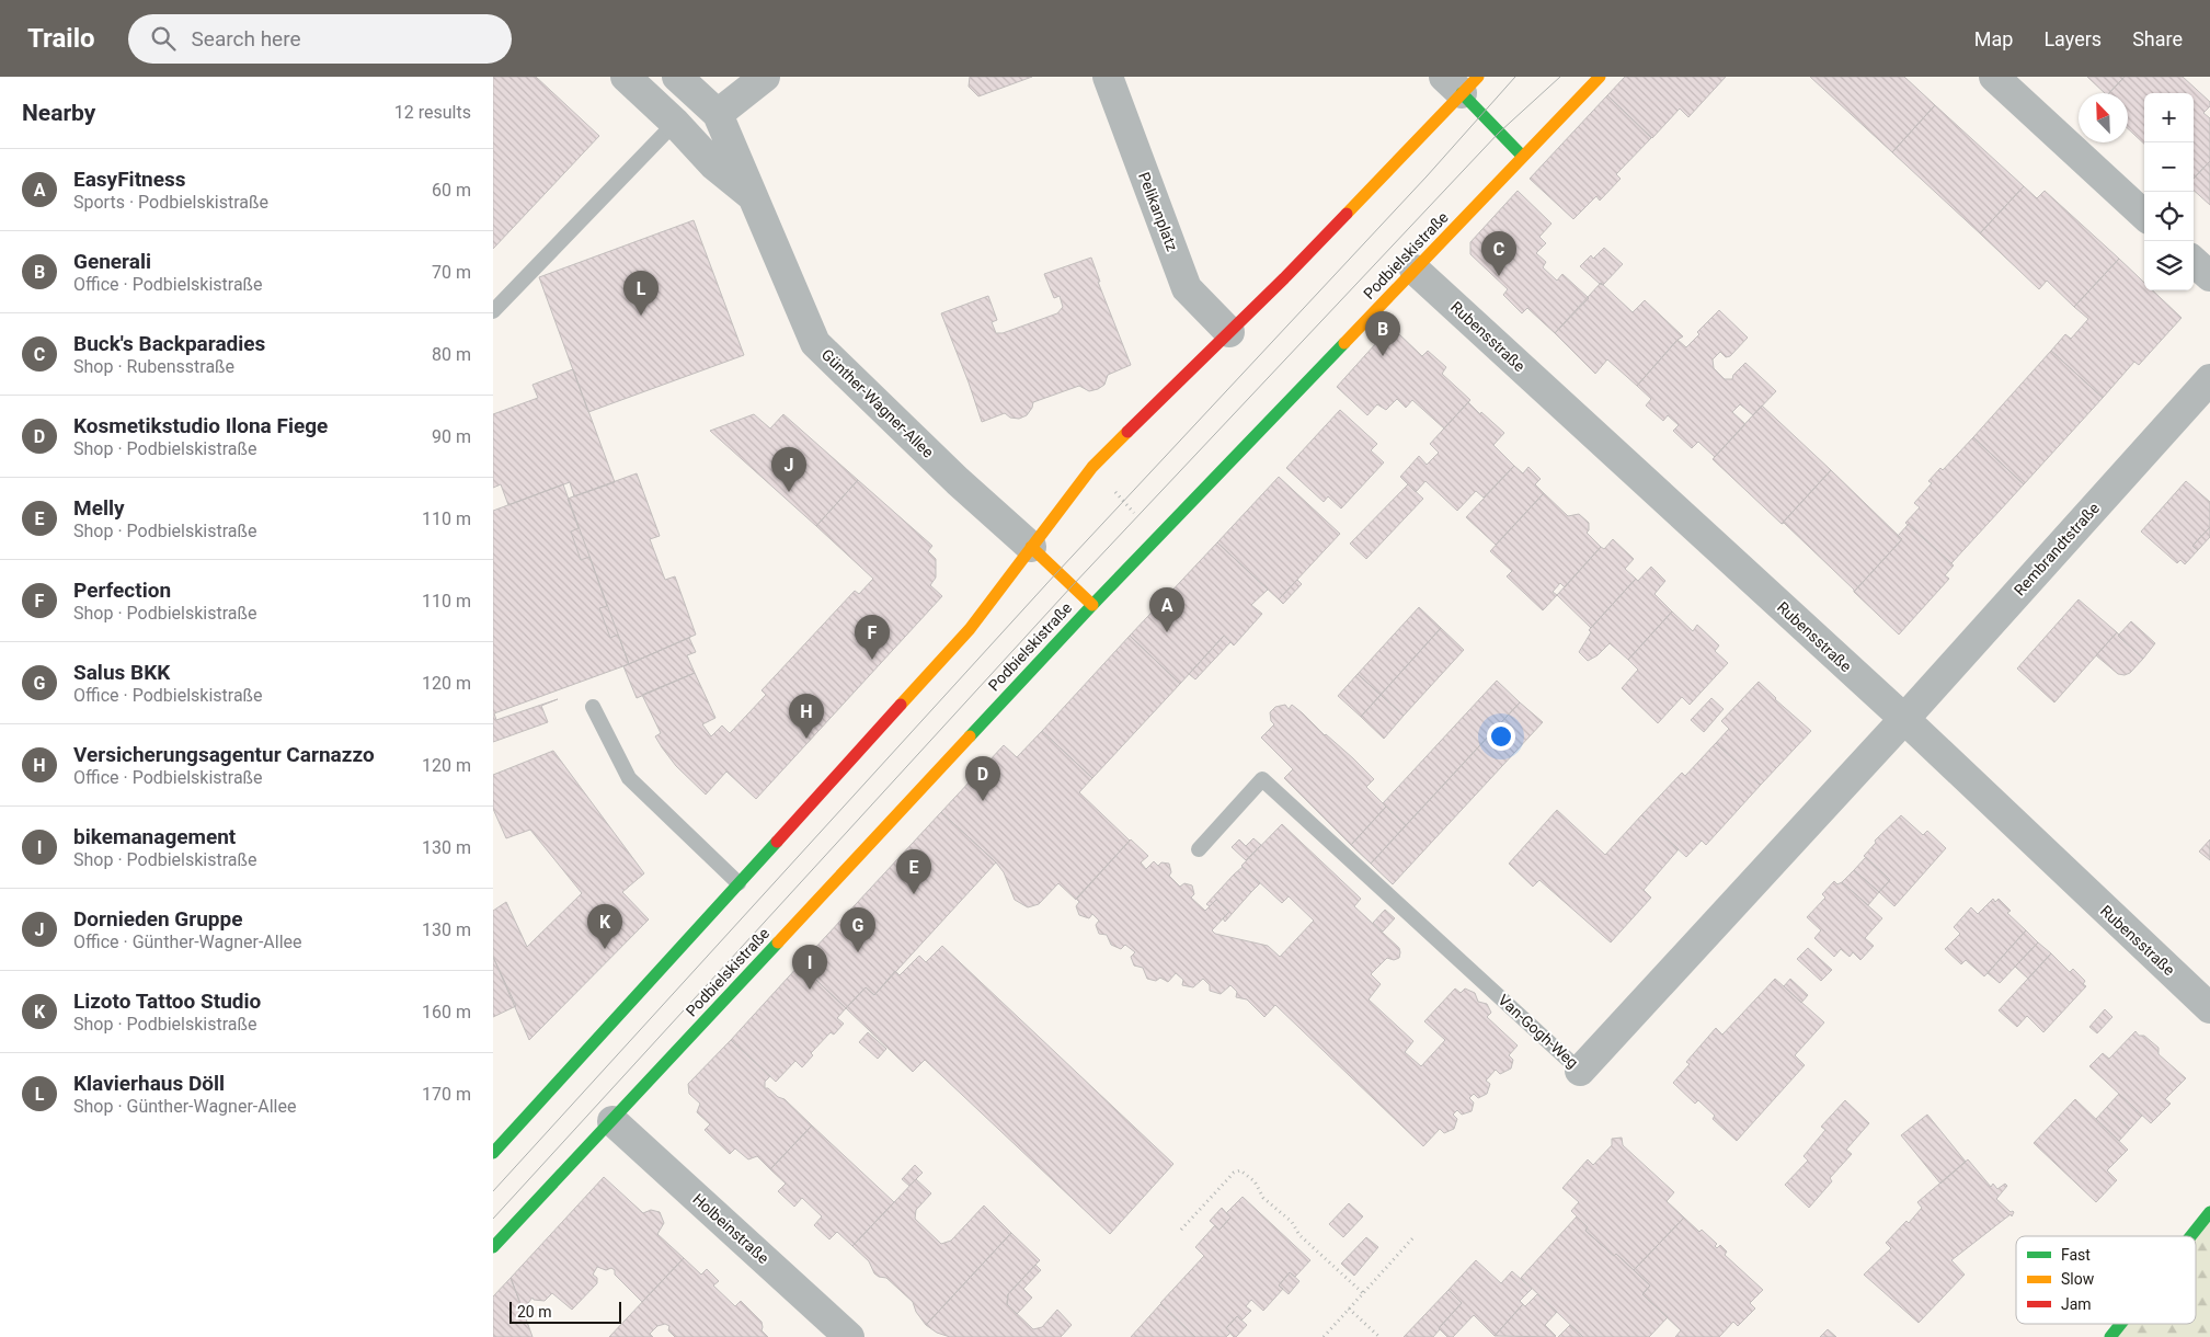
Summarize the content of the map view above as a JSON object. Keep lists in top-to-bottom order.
{
  "streets": {
    "main road": ["Podbielskistraße"],
    "street": [
      "Pelikanplatz",
      "Rubensstraße",
      "Günther-Wagner-Allee",
      "Rembrandtstraße",
      "Van-Gogh-Weg",
      "Holbeinstraße"
    ]
  },
  "crossings": [
    ["Podbielskistraße", "Rubensstraße"],
    ["Podbielskistraße", "Holbeinstraße"],
    ["Rubensstraße", "Rembrandtstraße"],
    ["Rubensstraße", "Van-Gogh-Weg"],
    ["Rembrandtstraße", "Van-Gogh-Weg"]
  ],
  "legend": ["Fast", "Slow", "Jam"],
  "scale_bar": "20 m",
  "north": "top left",
  "page": {
    "header": "Trailo",
    "search": "Search here",
    "nav": ["Map", "Layers", "Share"],
    "heading": ["Nearby", "12 results"],
    "map_buttons": ["+", "−"],
    "list": [
      {
        "mark": "A",
        "name": "EasyFitness",
        "note": "Sports · Podbielskistraße",
        "value": "60 m"
      },
      {
        "mark": "B",
        "name": "Generali",
        "note": "Office · Podbielskistraße",
        "value": "70 m"
      },
      {
        "mark": "C",
        "name": "Buck's Backparadies",
        "note": "Shop · Rubensstraße",
        "value": "80 m"
      },
      {
        "mark": "D",
        "name": "Kosmetikstudio Ilona Fiege",
        "note": "Shop · Podbielskistraße",
        "value": "90 m"
      },
      {
        "mark": "E",
        "name": "Melly",
        "note": "Shop · Podbielskistraße",
        "value": "110 m"
      },
      {
        "mark": "F",
        "name": "Perfection",
        "note": "Shop · Podbielskistraße",
        "value": "110 m"
      },
      {
        "mark": "G",
        "name": "Salus BKK",
        "note": "Office · Podbielskistraße",
        "value": "120 m"
      },
      {
        "mark": "H",
        "name": "Versicherungsagentur Carnazzo",
        "note": "Office · Podbielskistraße",
        "value": "120 m"
      },
      {
        "mark": "I",
        "name": "bikemanagement",
        "note": "Shop · Podbielskistraße",
        "value": "130 m"
      },
      {
        "mark": "J",
        "name": "Dornieden Gruppe",
        "note": "Office · Günther-Wagner-Allee",
        "value": "130 m"
      },
      {
        "mark": "K",
        "name": "Lizoto Tattoo Studio",
        "note": "Shop · Podbielskistraße",
        "value": "160 m"
      },
      {
        "mark": "L",
        "name": "Klavierhaus Döll",
        "note": "Shop · Günther-Wagner-Allee",
        "value": "170 m"
      }
    ],
    "pins": [
      "C",
      "L",
      "B",
      "J",
      "A",
      "F",
      "H",
      "D",
      "E",
      "K",
      "G",
      "I"
    ],
    "scale": "20 m"
  }
}
